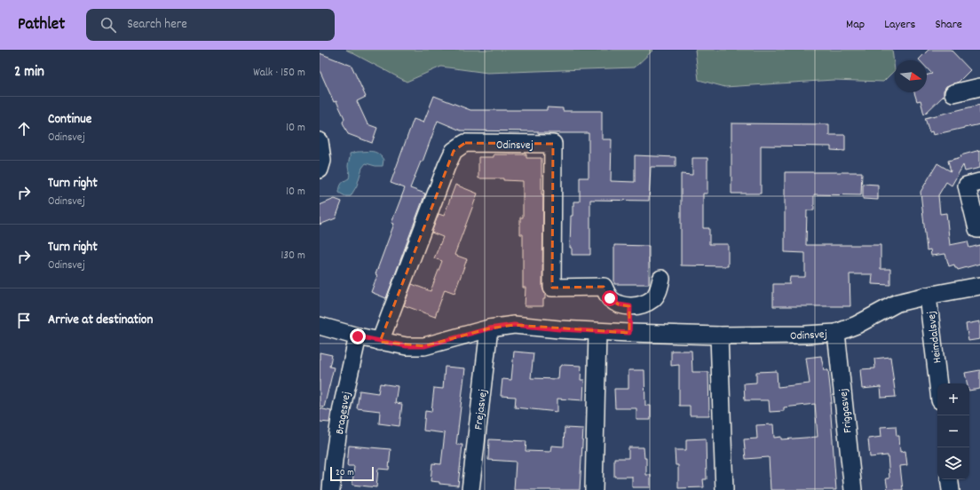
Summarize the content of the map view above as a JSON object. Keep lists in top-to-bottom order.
{
  "streets": {
    "street": [
      "Odinsvej",
      "Heimdalsvej",
      "Frejasvej",
      "Friggasvej",
      "Bragesvej"
    ]
  },
  "crossings": [
    ["Odinsvej", "Heimdalsvej"],
    ["Odinsvej", "Frejasvej"],
    ["Odinsvej", "Friggasvej"],
    ["Odinsvej", "Bragesvej"]
  ],
  "scale_bar": "20 m",
  "north": "right",
  "page": {
    "header": "Pathlet",
    "search": "Search here",
    "nav": ["Map", "Layers", "Share"],
    "heading": ["2 min", "Walk · 150 m"],
    "list": [
      ["Continue", "Odinsvej", "10 m"],
      ["Turn right", "Odinsvej", "10 m"],
      ["Turn right", "Odinsvej", "130 m"],
      "Arrive at destination"
    ],
    "map_buttons": ["+", "−"],
    "scale": "20 m"
  }
}
